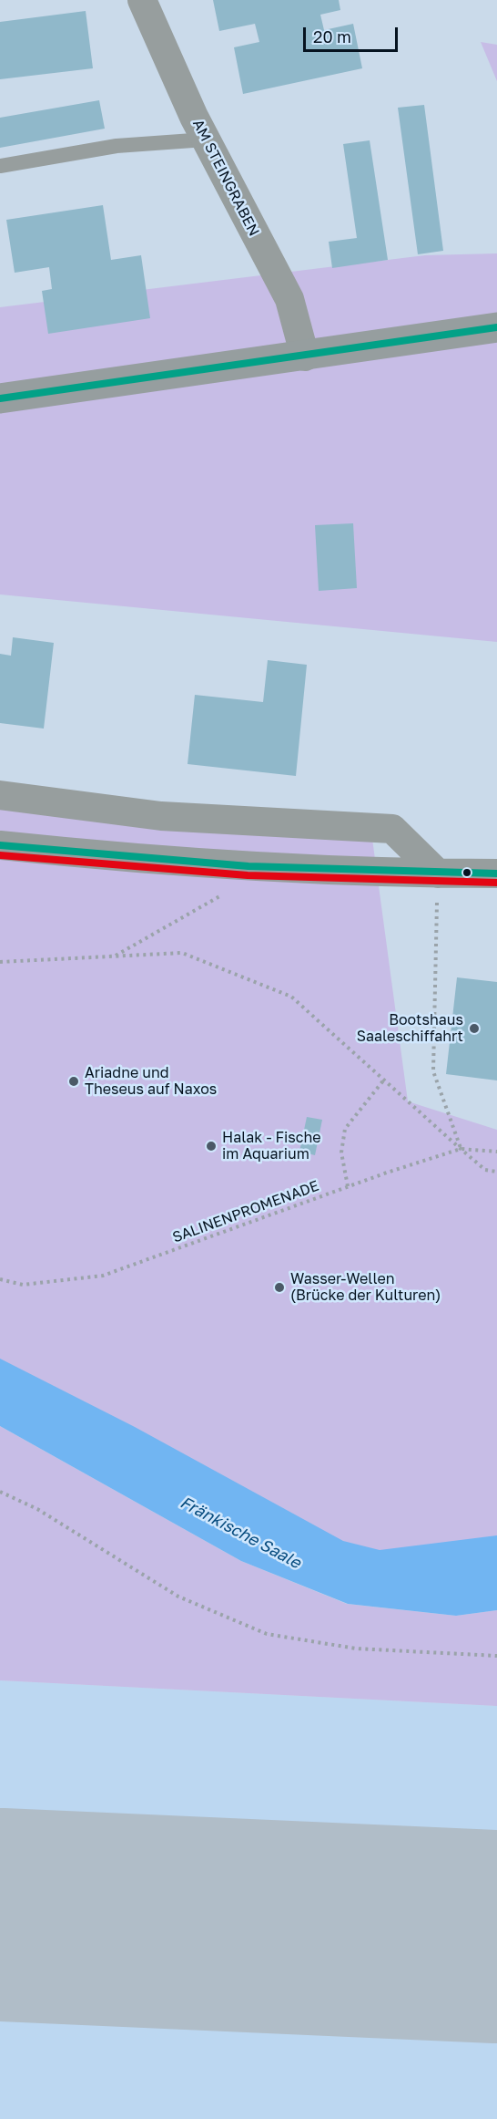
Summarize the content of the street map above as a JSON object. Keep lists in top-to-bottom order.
{
  "streets": {
    "street": ["AM STEINGRABEN"],
    "path": ["SALINENPROMENADE"]
  },
  "water": ["Fränkische Saale"],
  "places": [
    "Bootshaus Saaleschiffahrt",
    "Ariadne und Theseus auf Naxos",
    "Halak - Fische im Aquarium",
    "Wasser-Wellen (Brücke der Kulturen)"
  ],
  "scale_bar": "20 m"
}
